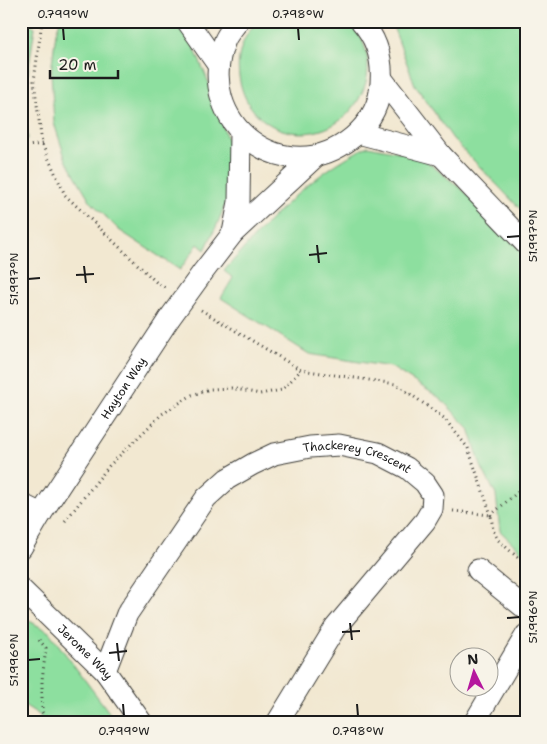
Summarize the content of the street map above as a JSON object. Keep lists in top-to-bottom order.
{
  "streets": {
    "street": ["Hayton Way", "Thackerey Crescent", "Jerome Way"]
  },
  "crossings": [
    ["Thackerey Crescent", "Jerome Way"]
  ],
  "scale_bar": "20 m",
  "north": "top",
  "coordinates": [
    "0.799°W",
    "0.798°W",
    "51.997°N",
    "51.996°N"
  ]
}
